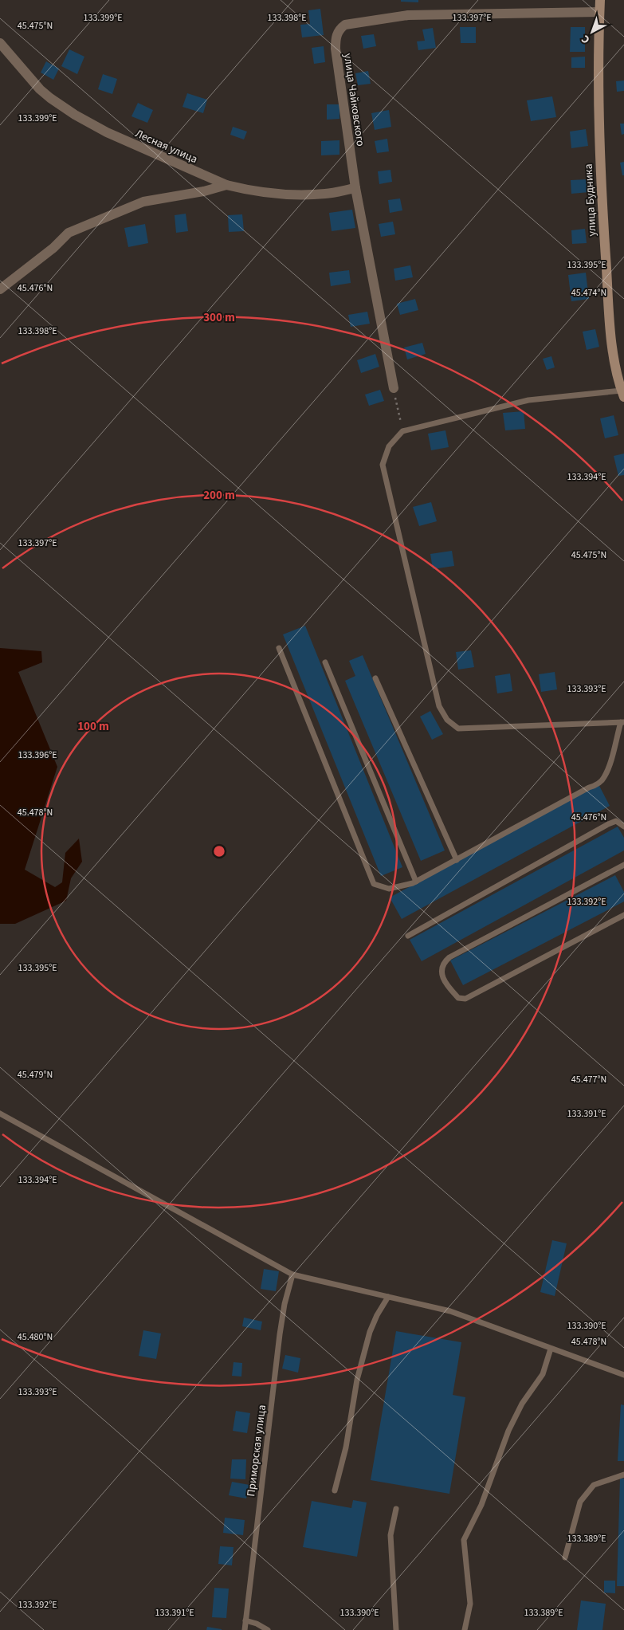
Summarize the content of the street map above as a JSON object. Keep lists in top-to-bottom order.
{
  "streets": {
    "street": ["улица Чайковского", "Лесная улица", "улица Будника"],
    "lane": ["Приморская улица"]
  },
  "crossings": [
    ["улица Чайковского", "Лесная улица"],
    ["улица Чайковского", "улица Будника"]
  ],
  "north": "bottom left",
  "coordinates": [
    "133.399°E",
    "133.398°E",
    "133.397°E",
    "45.475°N",
    "133.395°E",
    "45.476°N",
    "45.474°N",
    "133.394°E",
    "133.393°E",
    "133.396°E",
    "45.478°N",
    "133.392°E",
    "45.479°N",
    "45.477°N",
    "133.391°E",
    "133.390°E",
    "45.480°N",
    "133.389°E"
  ],
  "rings": ["300 m", "200 m", "100 m"]
}
